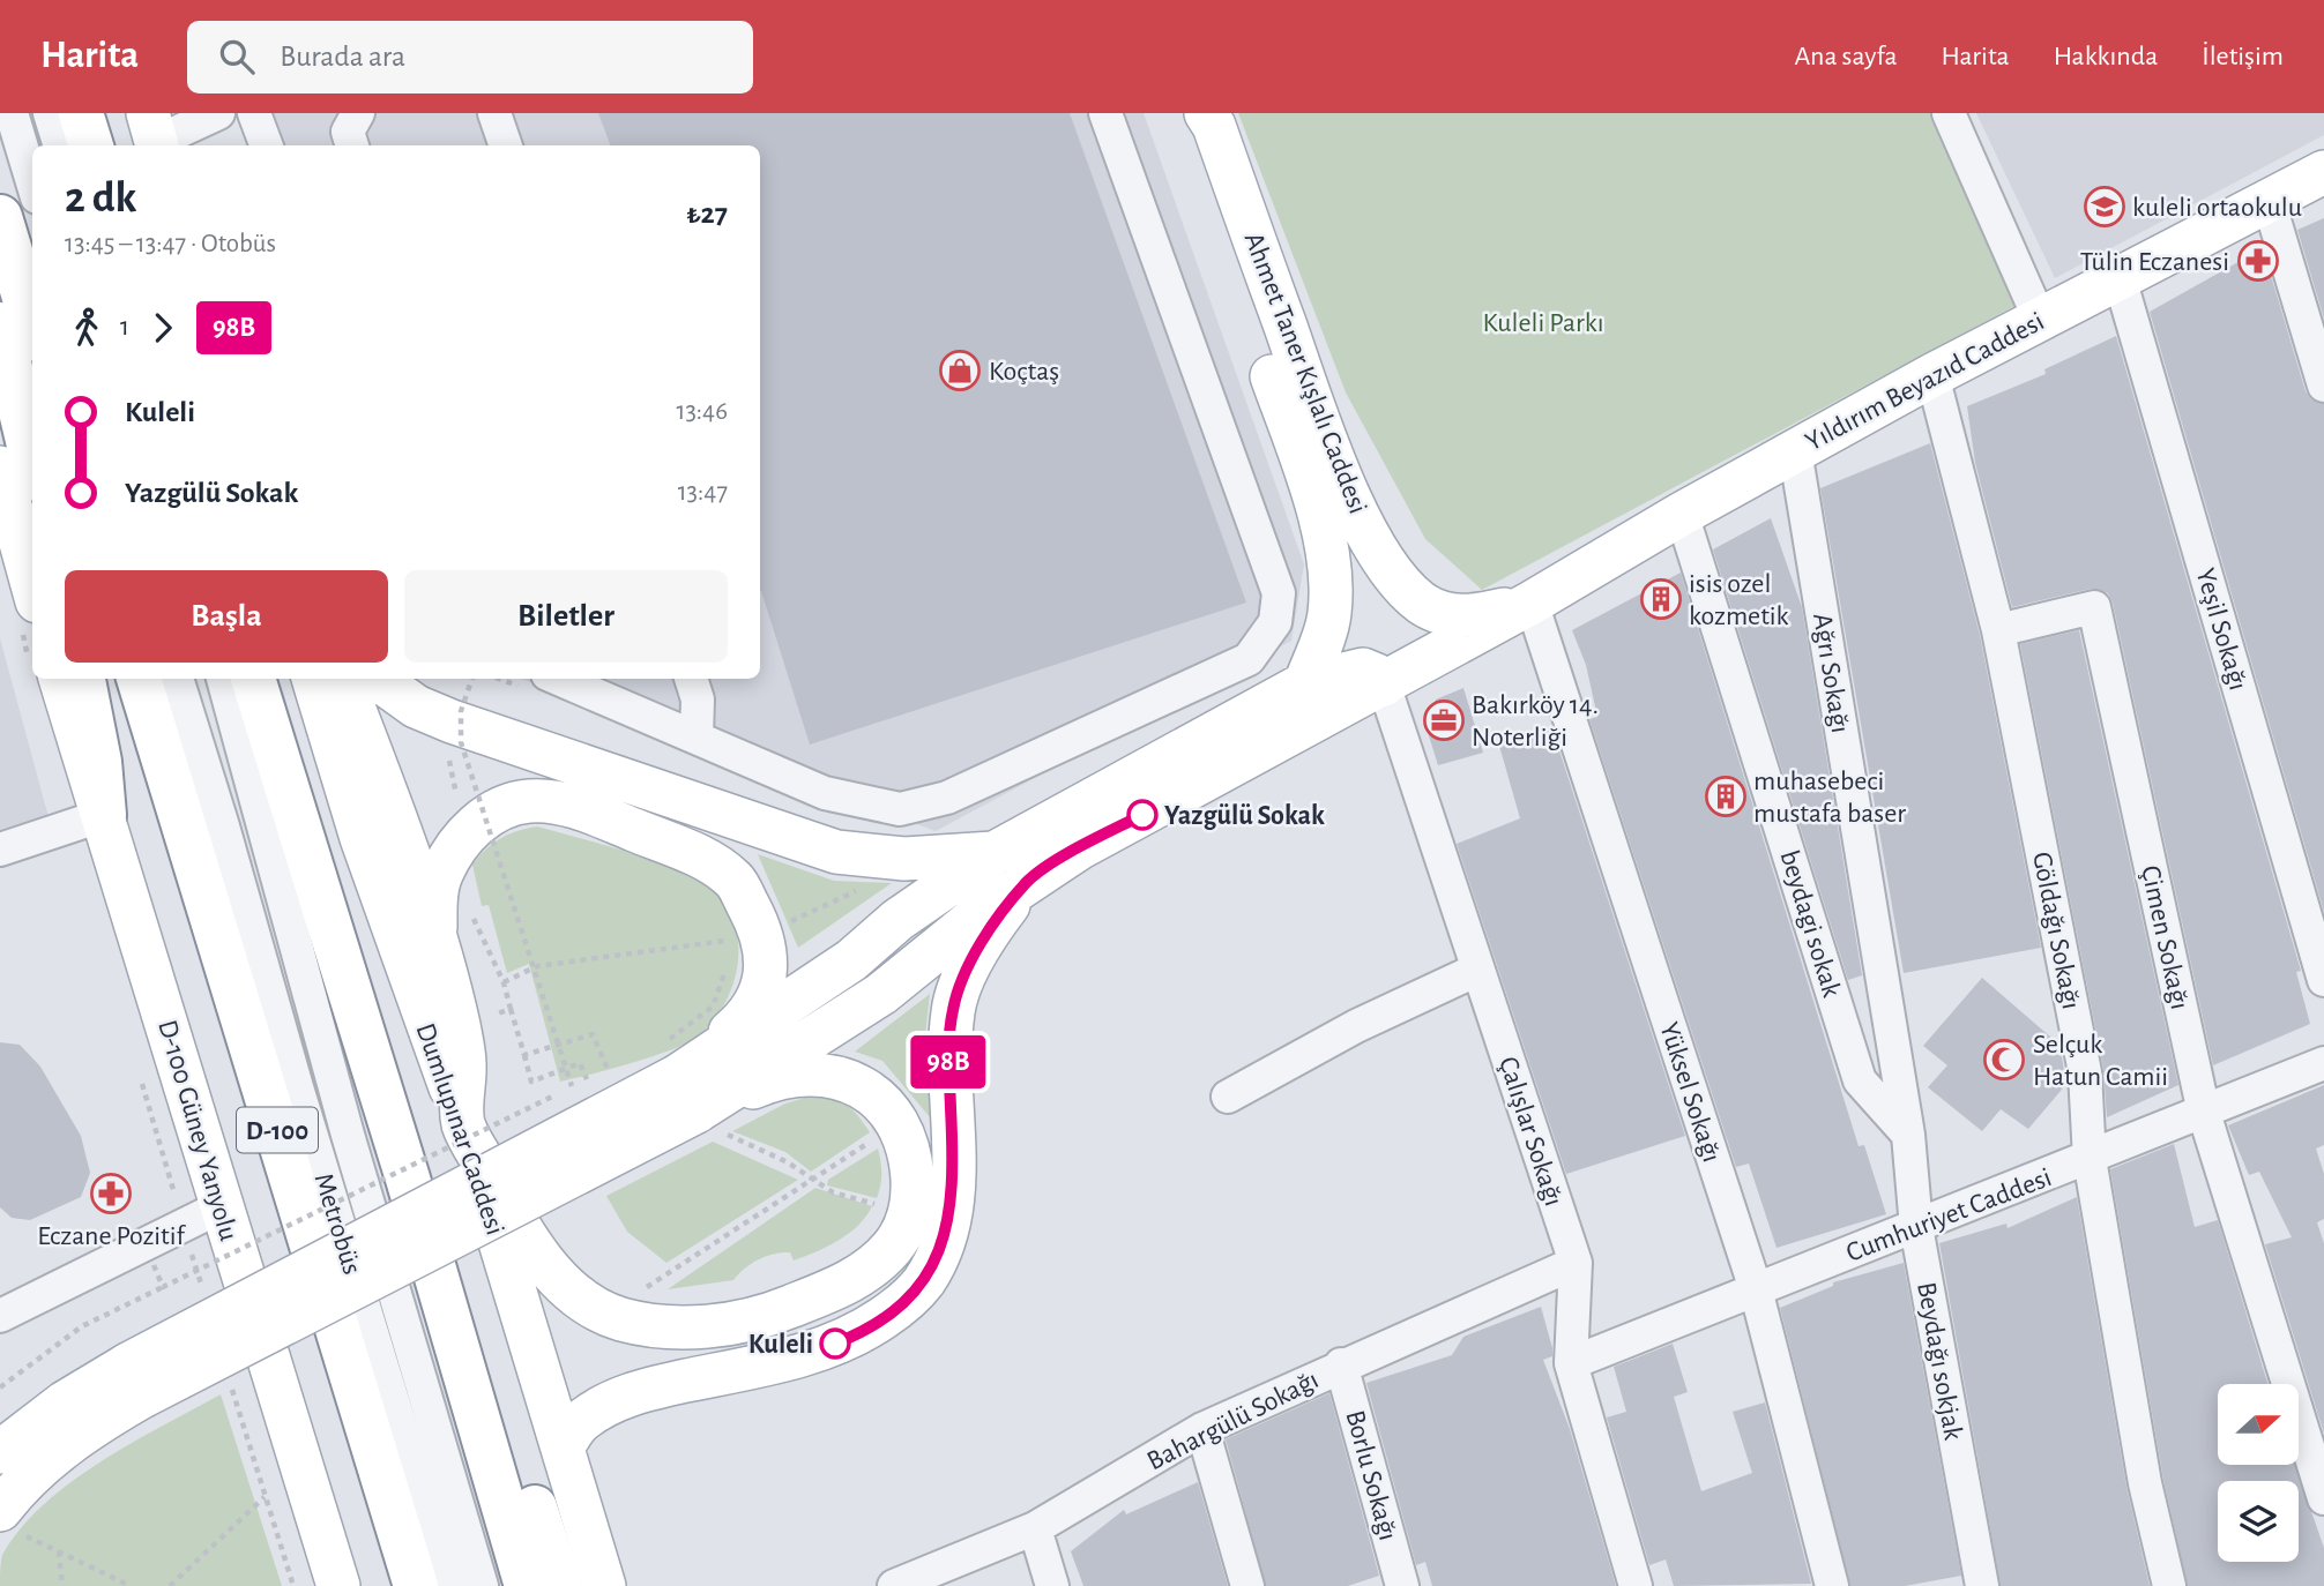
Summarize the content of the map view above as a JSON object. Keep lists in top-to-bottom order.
{
  "streets": {
    "highway": ["D-100"],
    "main road": [
      "Ahmet Taner Kışlalı Caddesi",
      "Yıldırım Beyazıd Caddesi",
      "Dumlupınar Caddesi",
      "D-100 Güney Yanyolu"
    ],
    "street": [
      "Yeşil Sokağı",
      "Ağrı Sokağı",
      "beydagi sokak",
      "Göldağı Sokağı",
      "Çimen Sokağı",
      "Yüksel Sokağı",
      "Çalışlar Sokağı",
      "Cumhuriyet Caddesi",
      "Metrobüs",
      "Beydağı sokjak",
      "Bahargülü Sokağı",
      "Borlu Sokağı"
    ]
  },
  "crossings": [
    ["Ahmet Taner Kışlalı Caddesi", "Yıldırım Beyazıd Caddesi"],
    ["Ahmet Taner Kışlalı Caddesi", "Yüksel Sokağı"],
    ["Yıldırım Beyazıd Caddesi", "Yeşil Sokağı"],
    ["Yıldırım Beyazıd Caddesi", "Ağrı Sokağı"],
    ["Yıldırım Beyazıd Caddesi", "beydagi sokak"],
    ["Yıldırım Beyazıd Caddesi", "Göldağı Sokağı"],
    ["Yıldırım Beyazıd Caddesi", "Yüksel Sokağı"],
    ["Yıldırım Beyazıd Caddesi", "Çalışlar Sokağı"],
    ["Ağrı Sokağı", "beydagi sokak"],
    ["Ağrı Sokağı", "Beydağı sokjak"],
    ["beydagi sokak", "Beydağı sokjak"],
    ["Göldağı Sokağı", "Çimen Sokağı"],
    ["Göldağı Sokağı", "Cumhuriyet Caddesi"],
    ["Çimen Sokağı", "Cumhuriyet Caddesi"],
    ["Yüksel Sokağı", "Cumhuriyet Caddesi"],
    ["Çalışlar Sokağı", "Cumhuriyet Caddesi"],
    ["Çalışlar Sokağı", "Bahargülü Sokağı"],
    ["Cumhuriyet Caddesi", "Beydağı sokjak"],
    ["Bahargülü Sokağı", "Borlu Sokağı"]
  ],
  "parks": ["Kuleli Parkı"],
  "places": {
    "school or university": ["kuleli ortaokulu"],
    "pharmacy": ["Tülin Eczanesi", "Eczane Pozitif"],
    "shop": ["Koçtaş"],
    "building": ["isis ozel kozmetik", "muhasebeci mustafa baser"],
    "office": ["Bakırköy 14. Noterliği"],
    "other": ["Yazgülü Sokak", "Kuleli"],
    "mosque": ["Selçuk Hatun Camii"]
  },
  "lines": ["bus line 98B"],
  "north": "right",
  "page": {
    "header": "Harita",
    "search": "Burada ara",
    "nav": [
      "Ana sayfa",
      "Harita",
      "Hakkında",
      "İletişim"
    ],
    "on_map": "98B",
    "heading": ["2 dk", "13:45 – 13:47 · Otobüs", "₺27"],
    "legs": ["1", "98B"],
    "list": [
      {
        "name": "Kuleli",
        "value": "13:46"
      },
      {
        "name": "Yazgülü Sokak",
        "value": "13:47"
      }
    ],
    "buttons": ["Başla", "Biletler"]
  }
}
